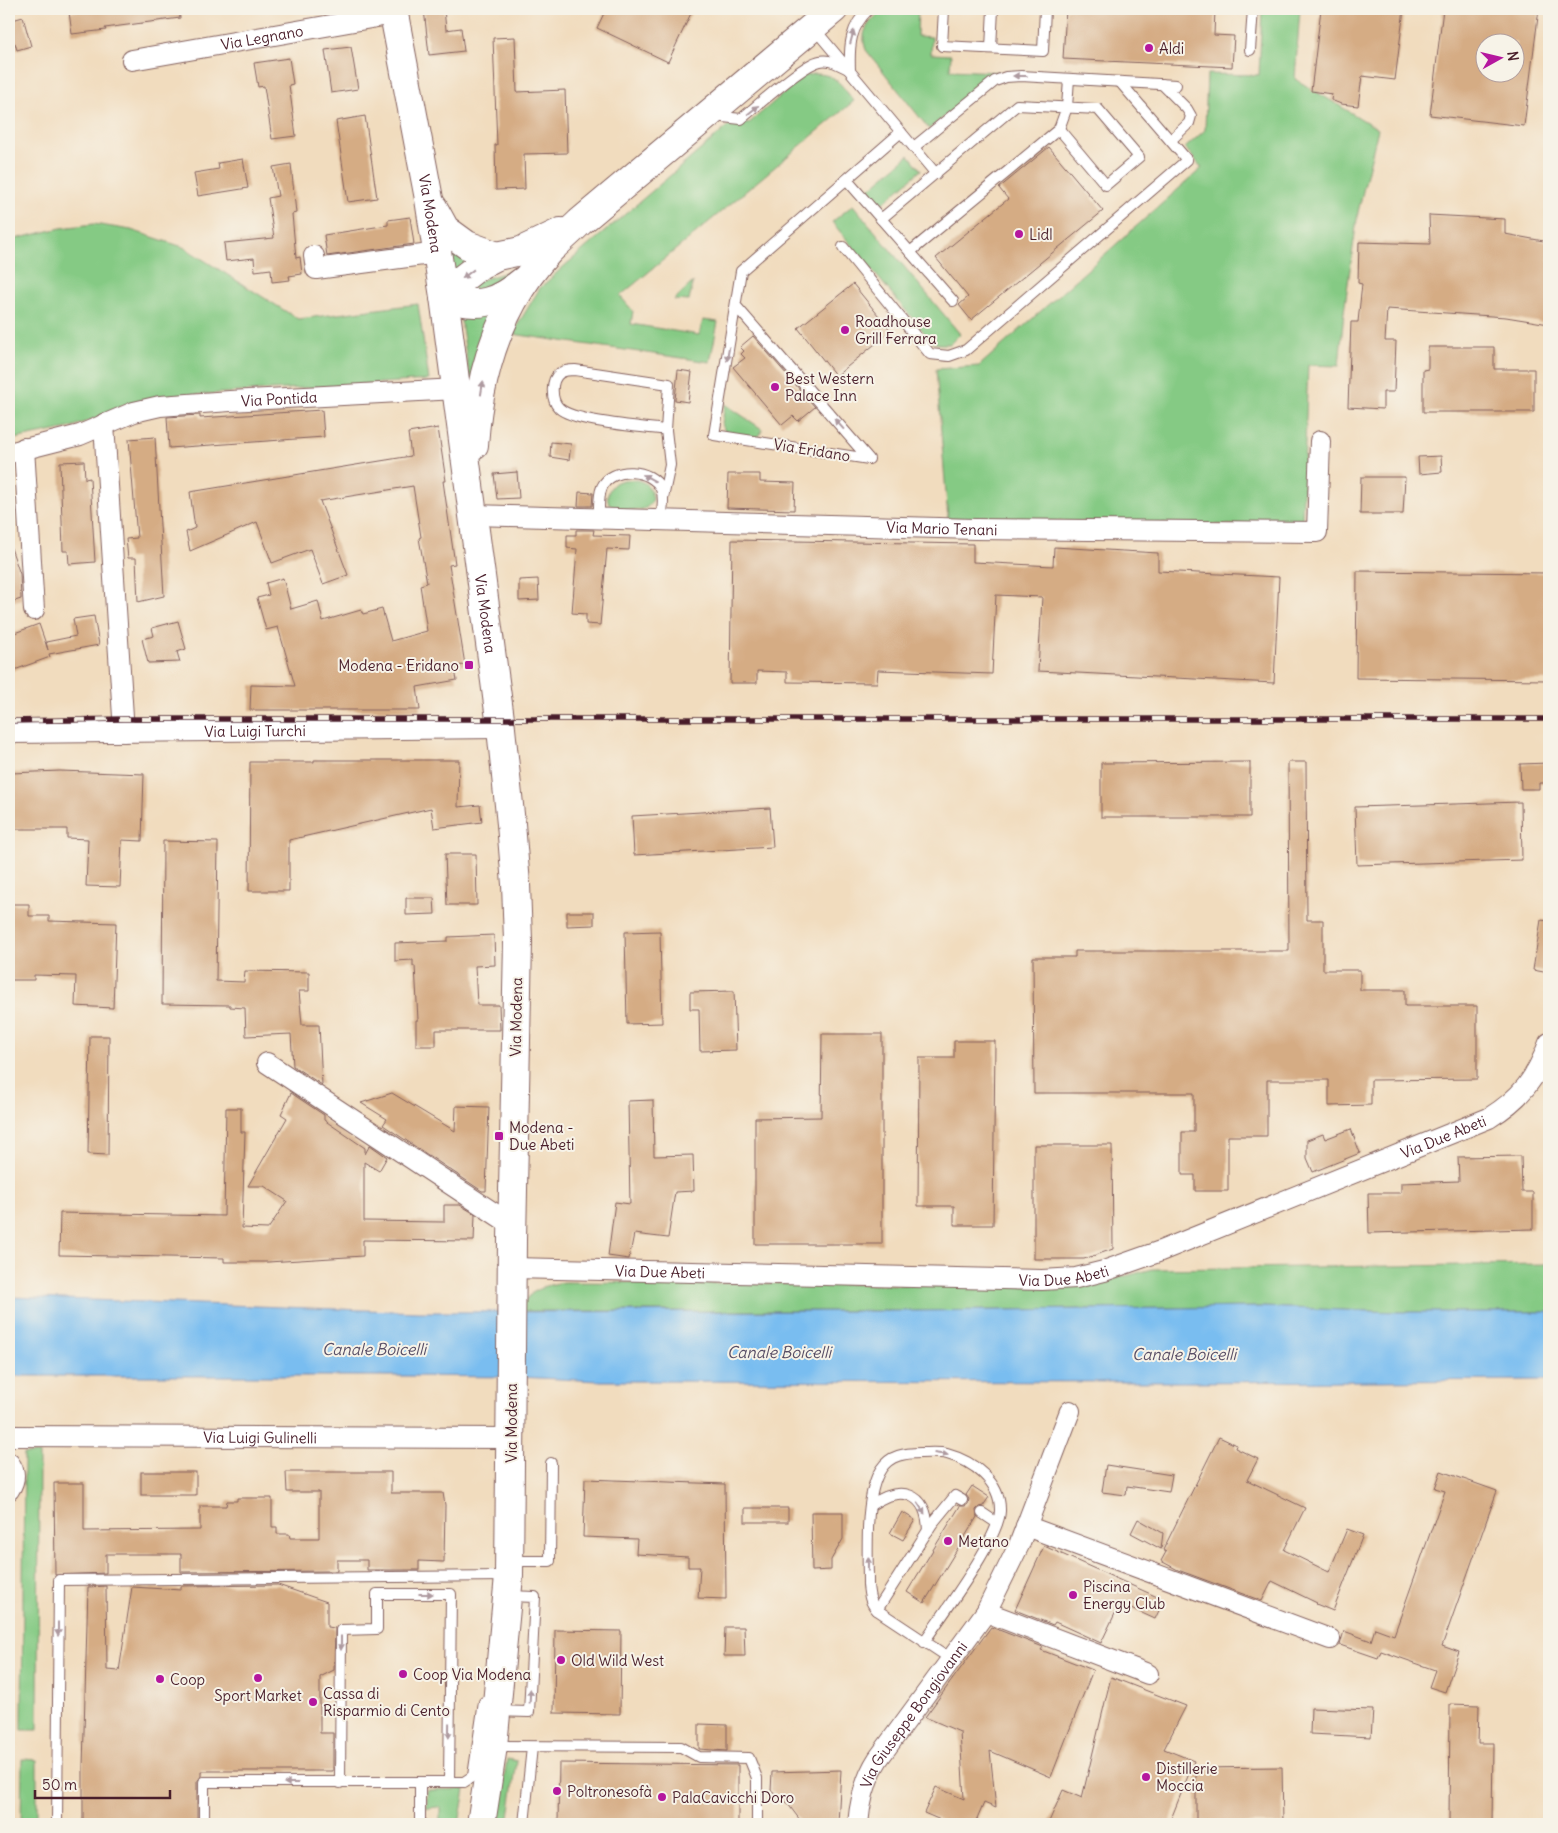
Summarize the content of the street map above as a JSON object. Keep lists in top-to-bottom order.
{
  "streets": {
    "main road": ["Via Modena"],
    "street": [
      "Via Legnano",
      "Via Pontida",
      "Via Mario Tenani",
      "Via Luigi Turchi",
      "Via Due Abeti",
      "Via Luigi Gulinelli",
      "Via Giuseppe Bongiovanni"
    ],
    "lane": ["Via Eridano"]
  },
  "crossings": [
    ["Via Legnano", "Via Modena"],
    ["Via Modena", "Via Pontida"],
    ["Via Modena", "Via Mario Tenani"],
    ["Via Modena", "Via Luigi Turchi"],
    ["Via Modena", "Via Due Abeti"],
    ["Via Modena", "Via Luigi Gulinelli"]
  ],
  "water": ["Canale Boicelli"],
  "places": {
    "other": [
      "Aldi",
      "Lidl",
      "Roadhouse Grill Ferrara",
      "Best Western Palace Inn",
      "Metano",
      "Piscina Energy Club",
      "Old Wild West",
      "Coop Via Modena",
      "Sport Market",
      "Coop",
      "Cassa di Risparmio di Cento",
      "Distillerie Moccia",
      "Poltronesofà",
      "PalaCavicchi Doro"
    ],
    "transit": ["Modena - Eridano", "Modena - Due Abeti"]
  },
  "scale_bar": "50 m",
  "north": "right"
}
